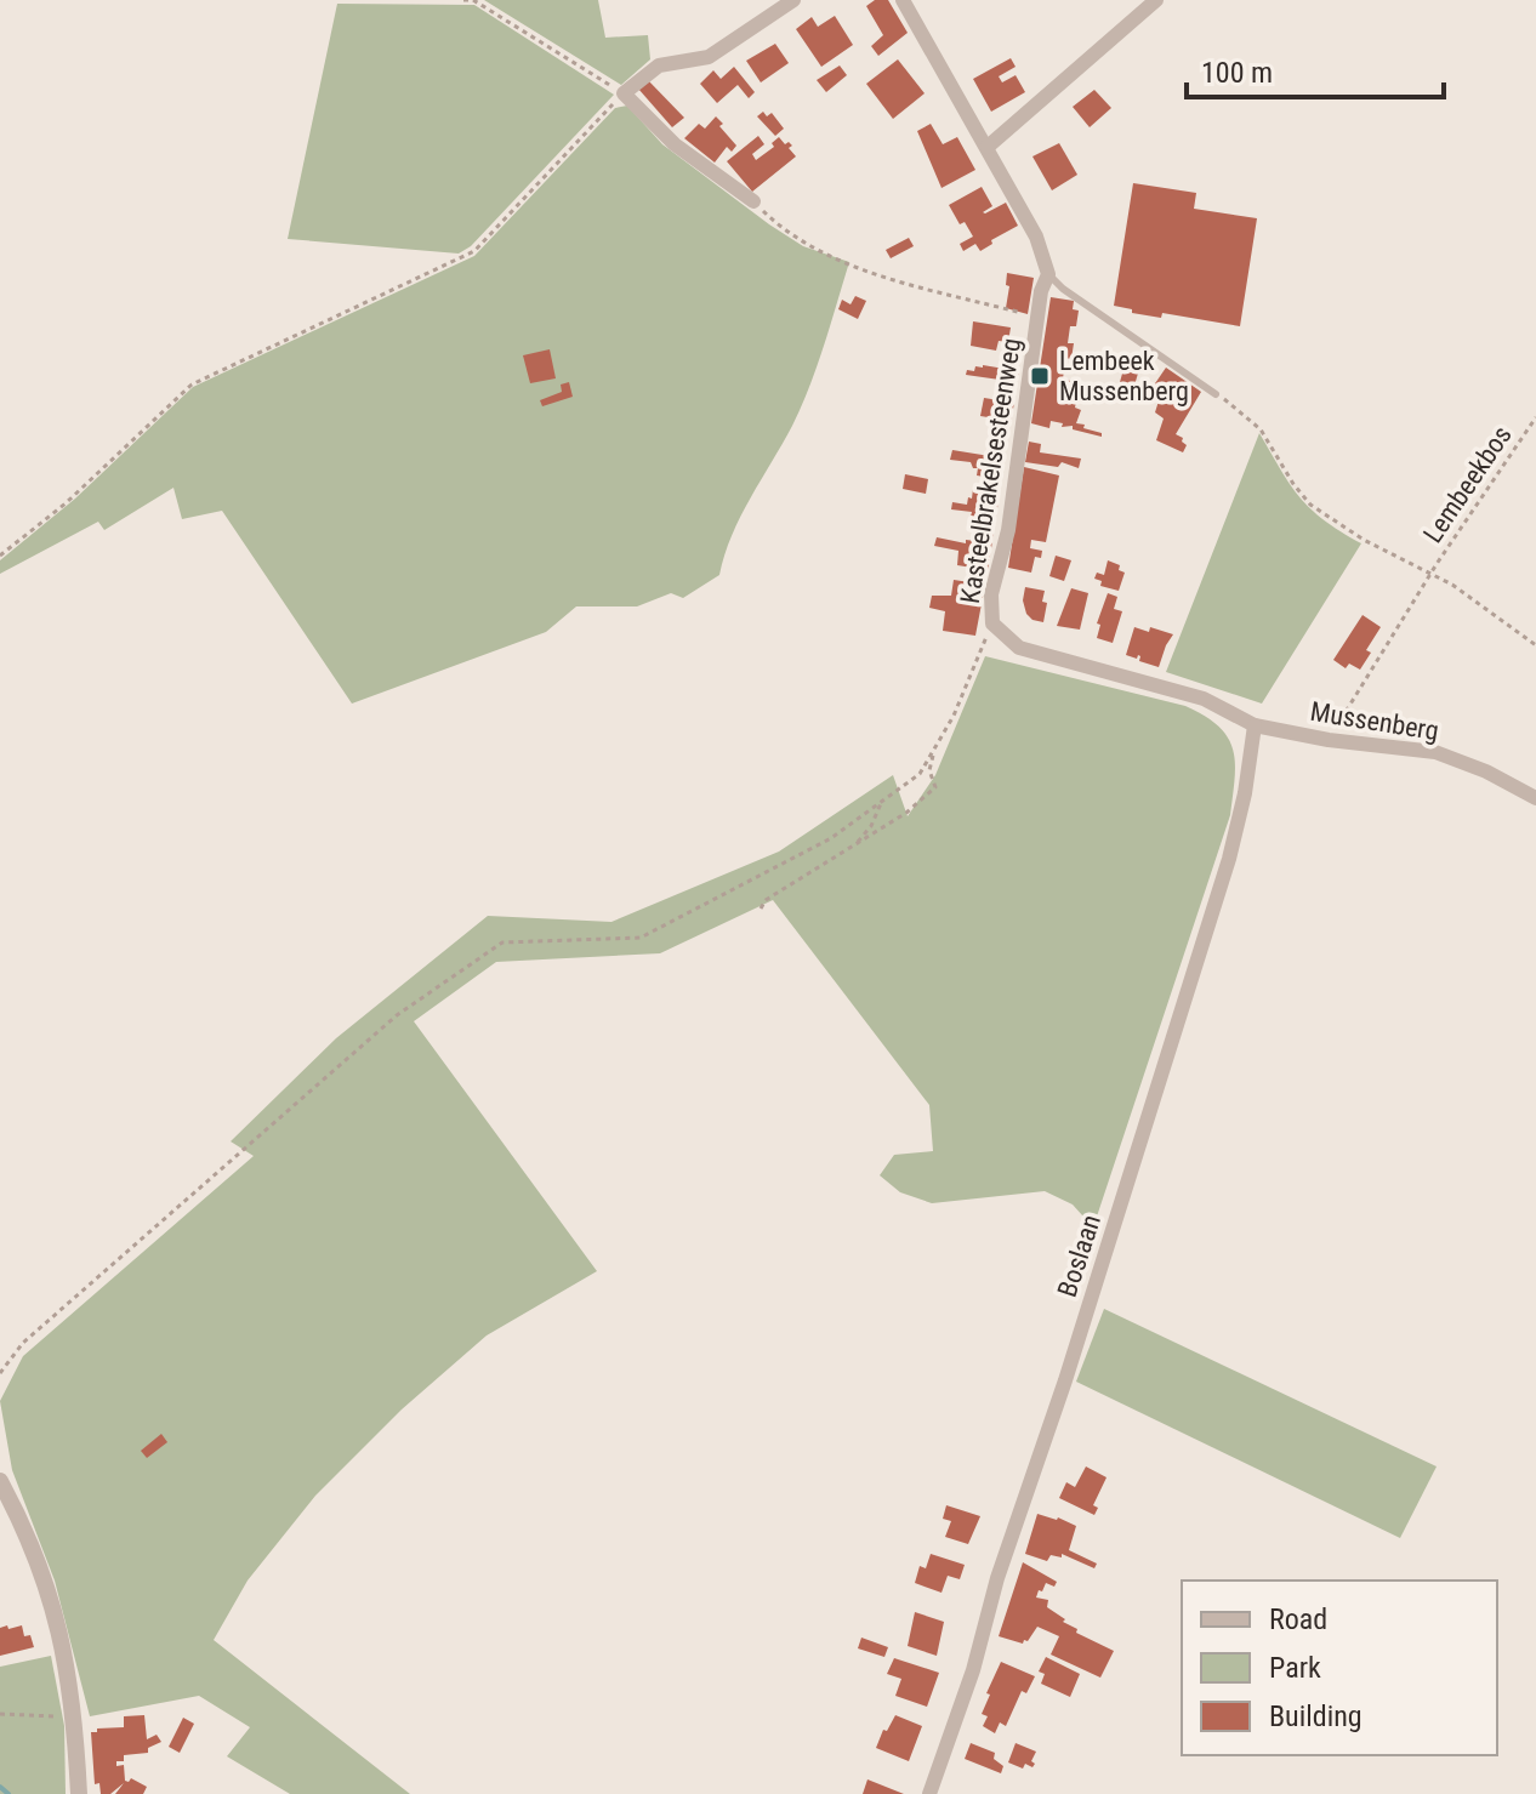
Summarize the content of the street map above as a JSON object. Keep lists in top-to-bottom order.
{
  "streets": {
    "street": ["Kasteelbrakelsesteenweg", "Mussenberg", "Boslaan"],
    "path": ["Lembeekbos"]
  },
  "crossings": [
    ["Kasteelbrakelsesteenweg", "Mussenberg"],
    ["Kasteelbrakelsesteenweg", "Boslaan"],
    ["Mussenberg", "Boslaan"]
  ],
  "places": {
    "transit": ["Lembeek Mussenberg"]
  },
  "legend": ["Road", "Park", "Building"],
  "scale_bar": "100 m"
}
